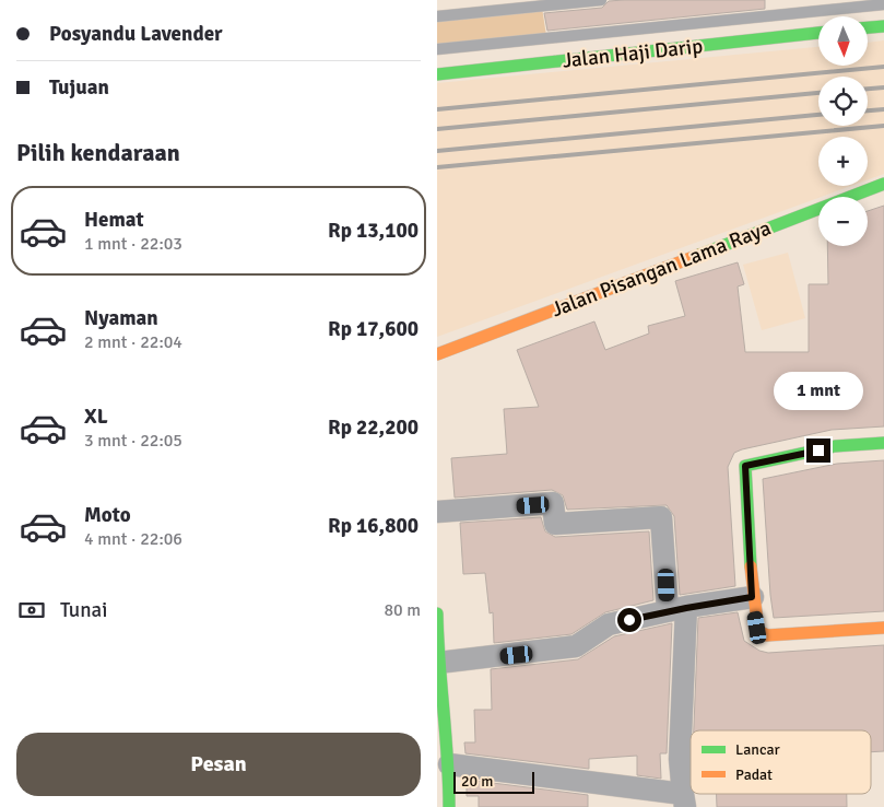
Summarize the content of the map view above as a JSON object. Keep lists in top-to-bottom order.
{
  "streets": {
    "street": ["Jalan Haji Darip", "Jalan Pisangan Lama Raya"]
  },
  "legend": ["Lancar", "Padat"],
  "scale_bar": "20 m",
  "north": "bottom",
  "page": {
    "banner": ["Posyandu Lavender", "Tujuan"],
    "map_buttons": ["+", "−"],
    "heading": "Pilih kendaraan",
    "list": [
      {
        "name": "Hemat",
        "note": "1 mnt · 22:03",
        "value": "Rp 13,100"
      },
      {
        "name": "Nyaman",
        "note": "2 mnt · 22:04",
        "value": "Rp 17,600"
      },
      {
        "name": "XL",
        "note": "3 mnt · 22:05",
        "value": "Rp 22,200"
      },
      {
        "name": "Moto",
        "note": "4 mnt · 22:06",
        "value": "Rp 16,800"
      }
    ],
    "bubble": "1 mnt",
    "pay": ["Tunai", "80 m"],
    "buttons": "Pesan",
    "scale": "20 m"
  }
}
